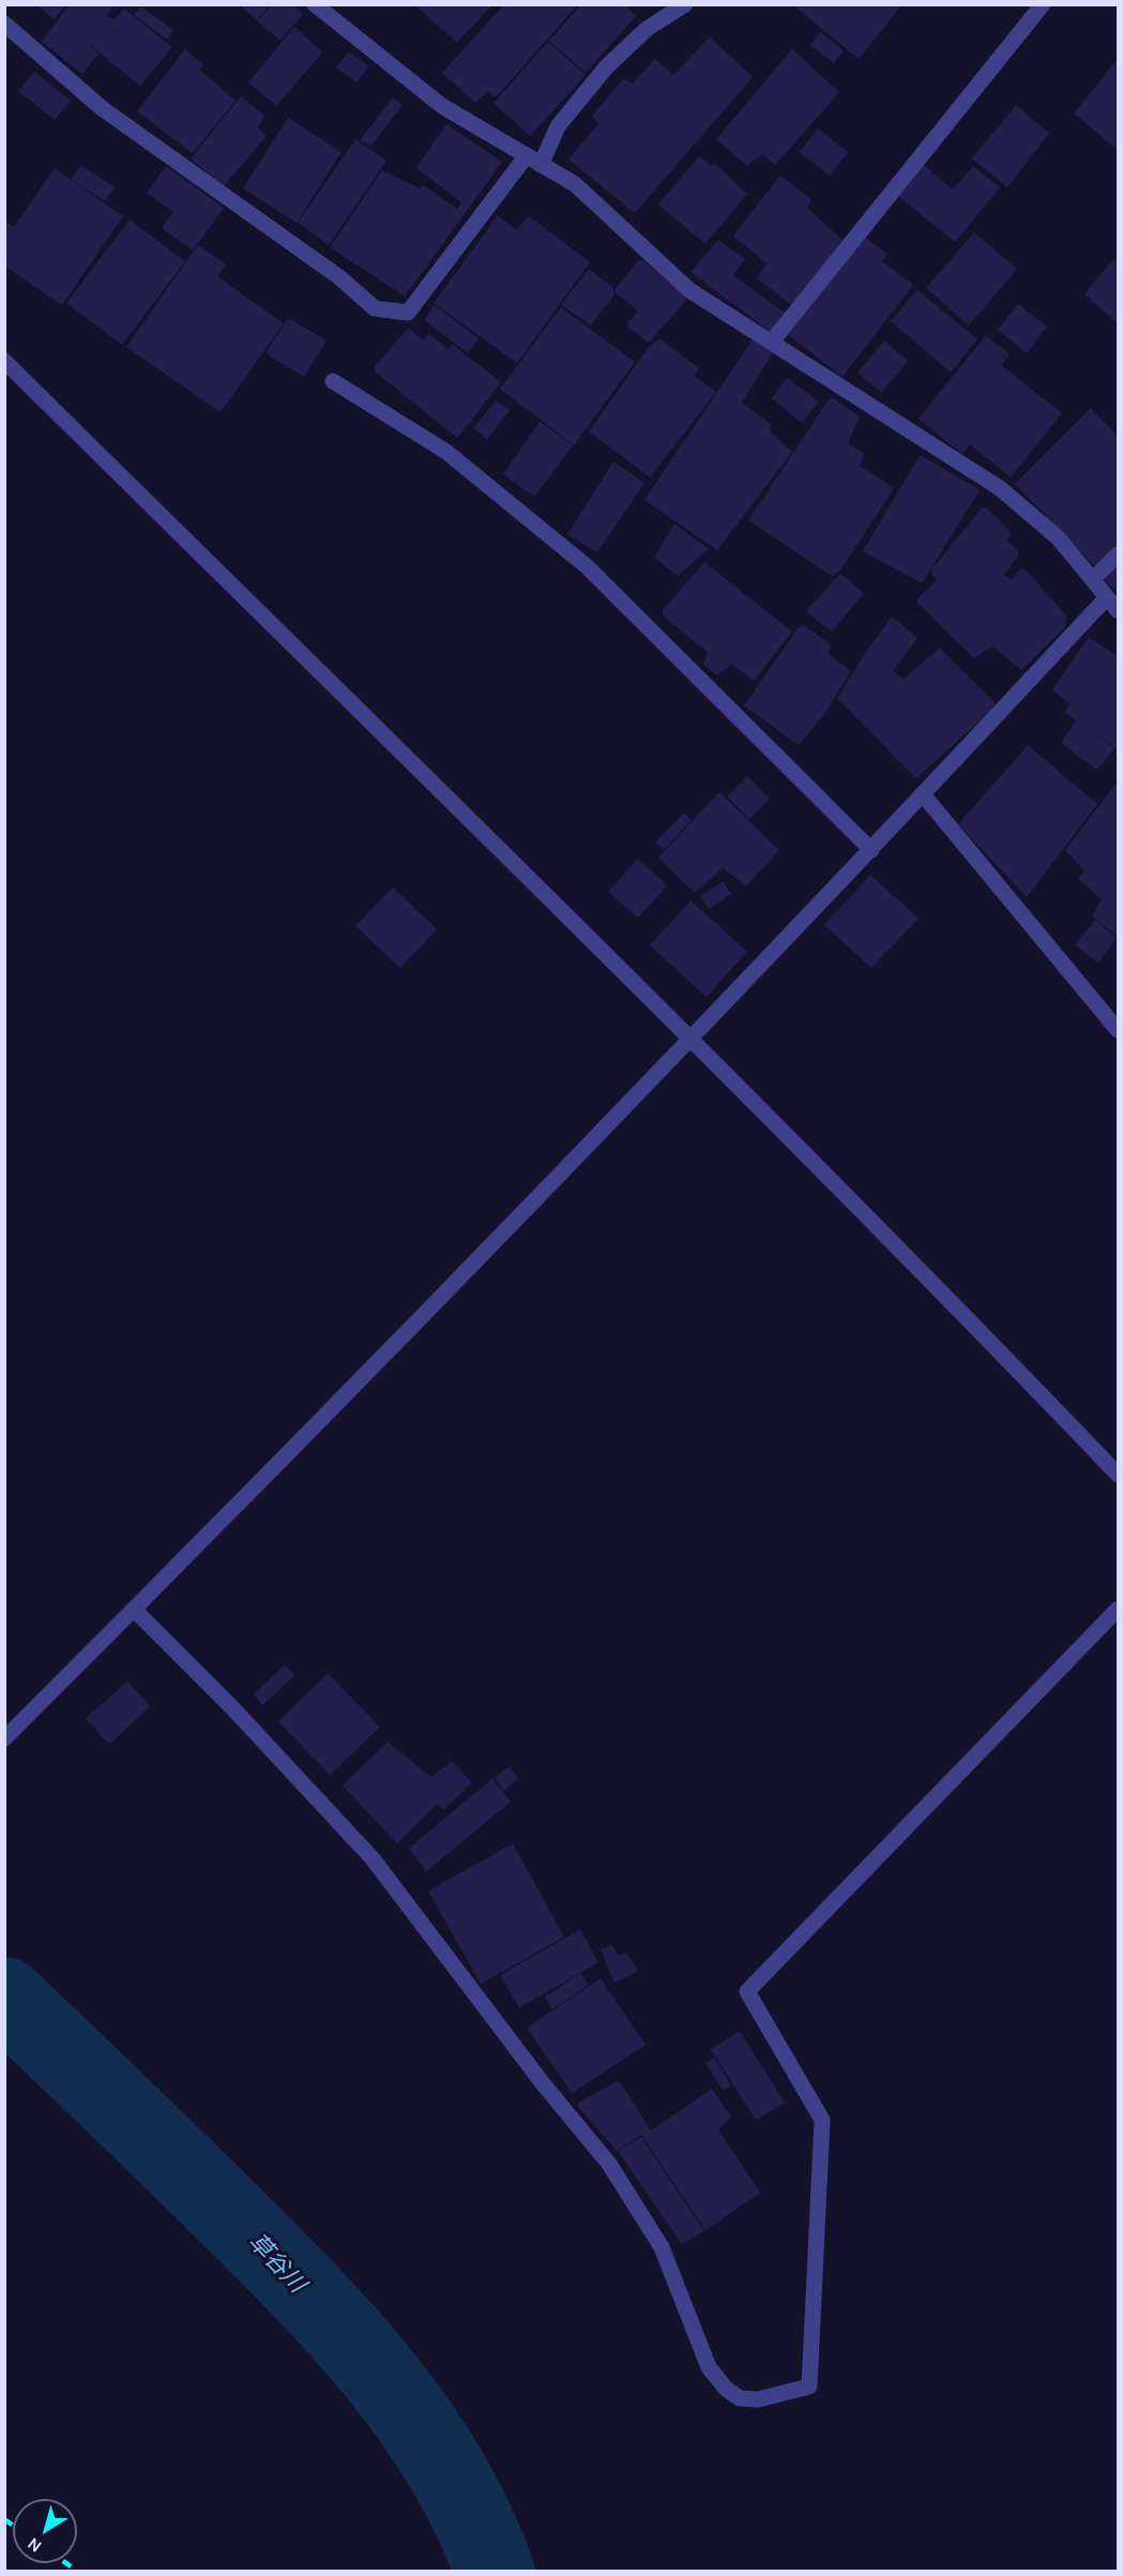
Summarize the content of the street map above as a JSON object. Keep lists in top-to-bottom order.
{
  "water": ["草谷川"],
  "north": "bottom left"
}
